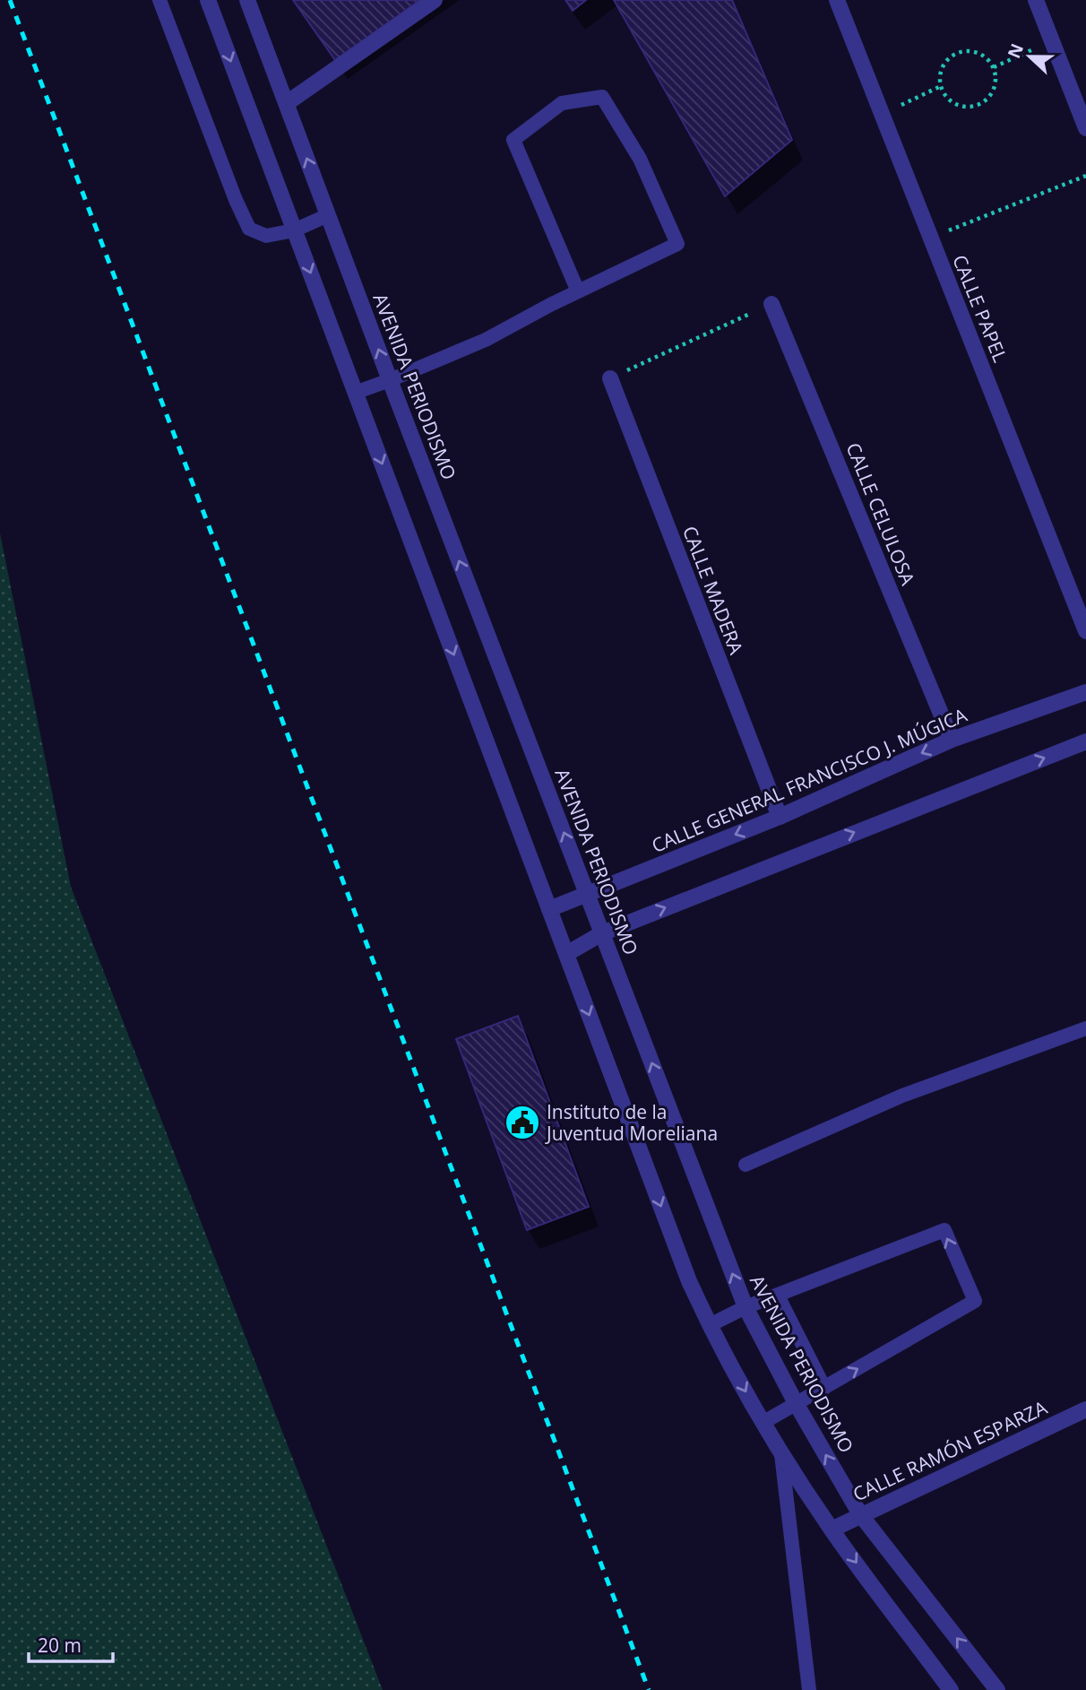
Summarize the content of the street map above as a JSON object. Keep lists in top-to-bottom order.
{
  "streets": {
    "street": [
      "CALLE PAPEL",
      "AVENIDA PERIODISMO",
      "CALLE CELULOSA",
      "CALLE MADERA",
      "CALLE GENERAL FRANCISCO J. MÚGICA",
      "CALLE RAMÓN ESPARZA"
    ]
  },
  "crossings": [
    ["AVENIDA PERIODISMO", "CALLE GENERAL FRANCISCO J. MÚGICA"],
    ["AVENIDA PERIODISMO", "CALLE RAMÓN ESPARZA"],
    ["CALLE CELULOSA", "CALLE GENERAL FRANCISCO J. MÚGICA"],
    ["CALLE MADERA", "CALLE GENERAL FRANCISCO J. MÚGICA"]
  ],
  "places": {
    "public building": ["Instituto de la Juventud Moreliana"]
  },
  "scale_bar": "20 m",
  "north": "left"
}
